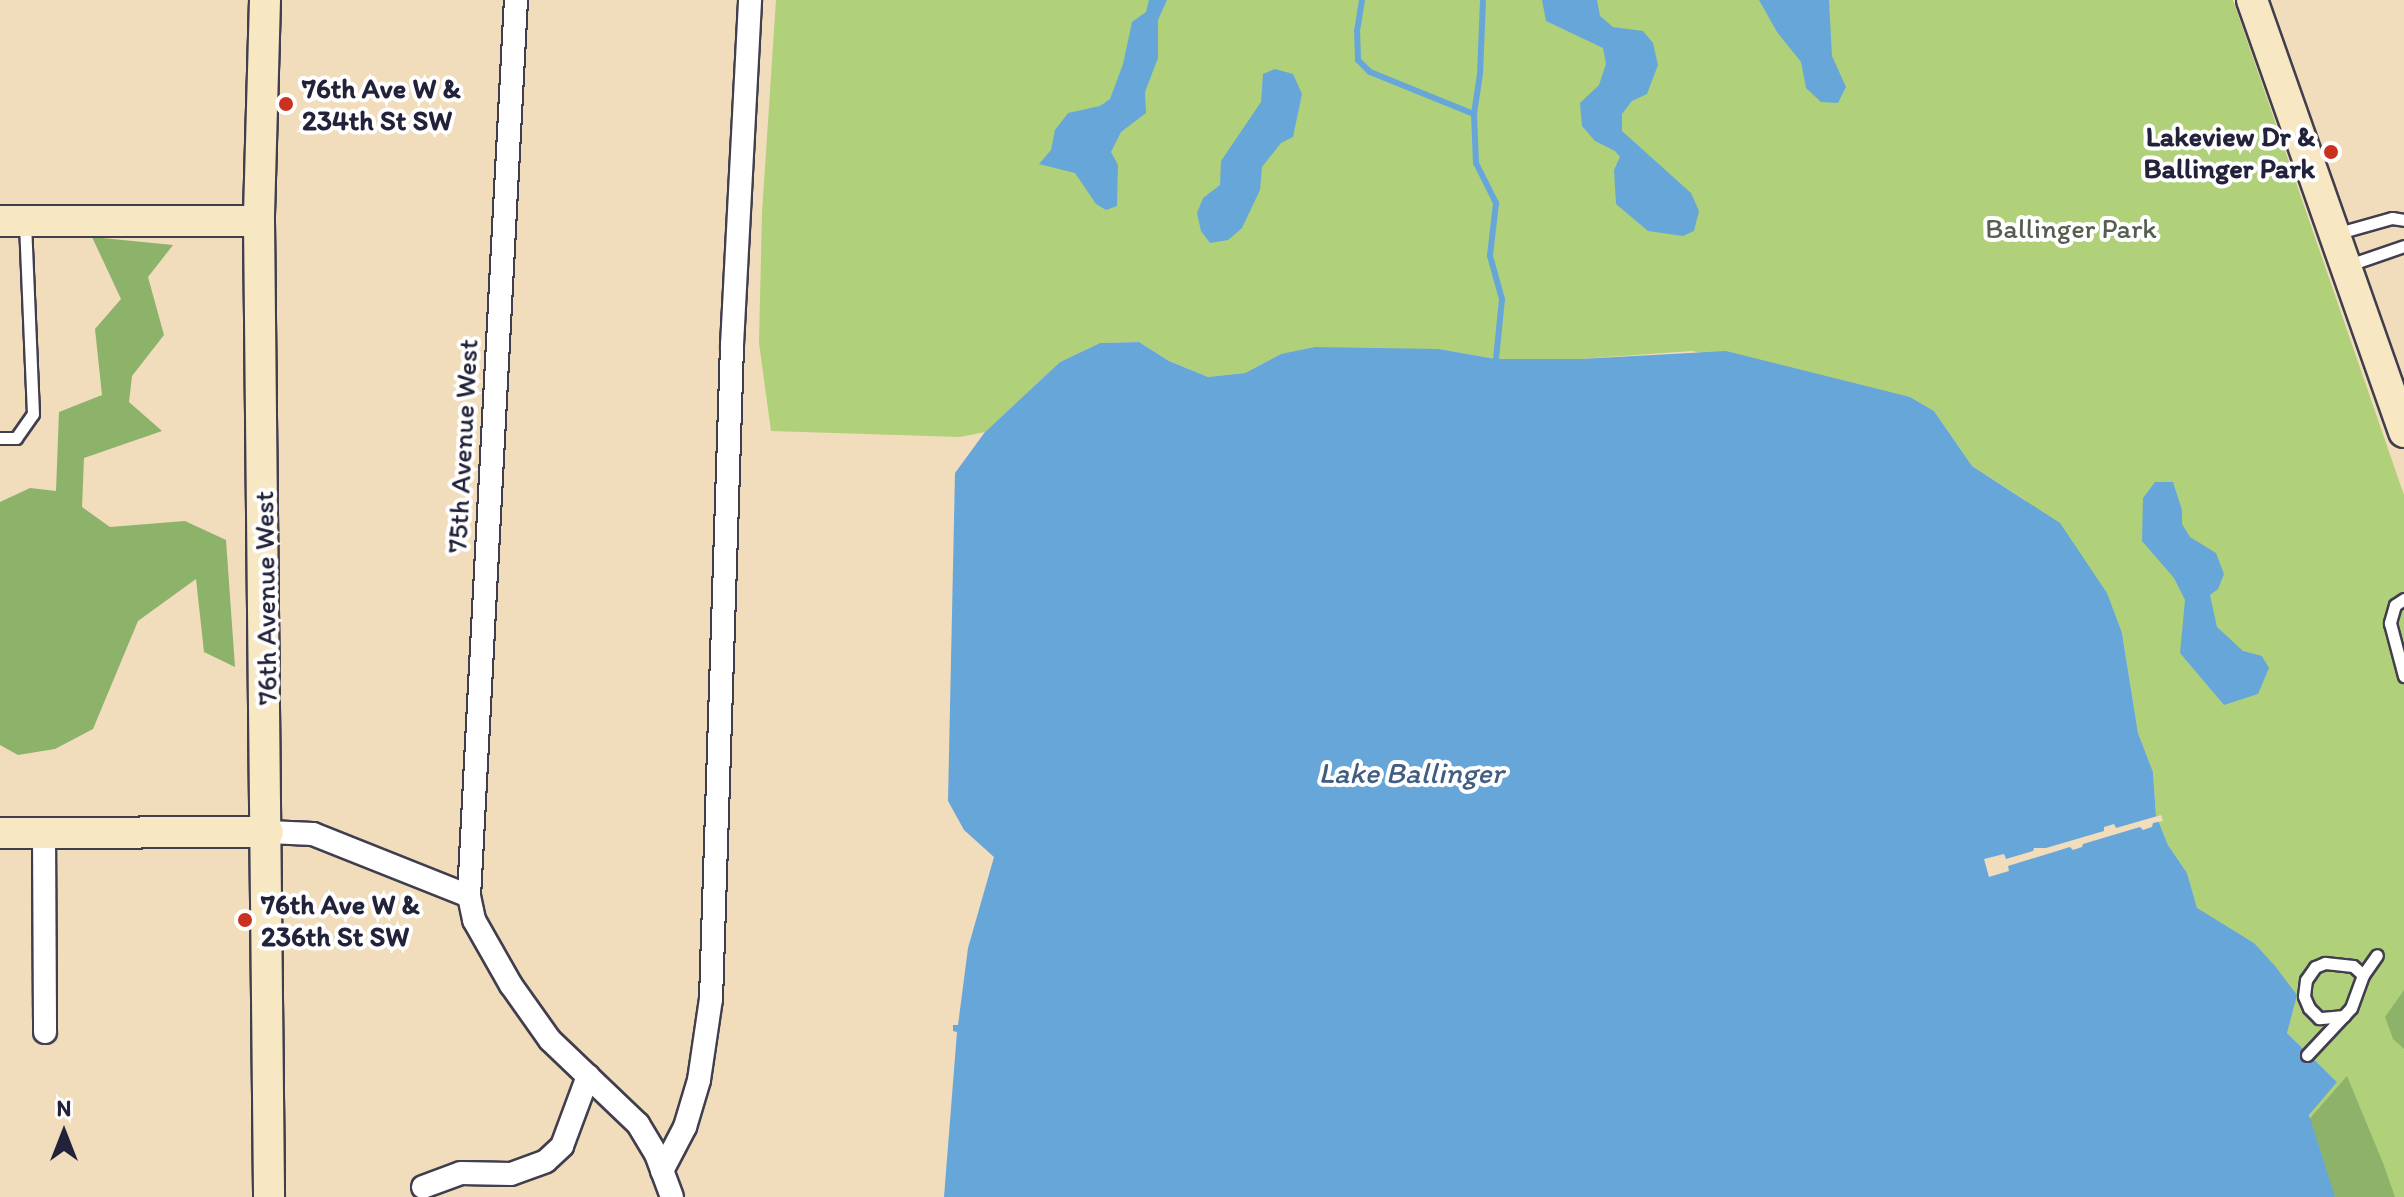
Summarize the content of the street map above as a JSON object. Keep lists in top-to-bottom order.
{
  "streets": {
    "street": ["75th Avenue West", "76th Avenue West"]
  },
  "water": ["Lake Ballinger"],
  "parks": ["Ballinger Park"],
  "places": ["76th Ave W & 234th St SW", "Lakeview Dr & Ballinger Park", "76th Ave W & 236th St SW"],
  "north": "top"
}
